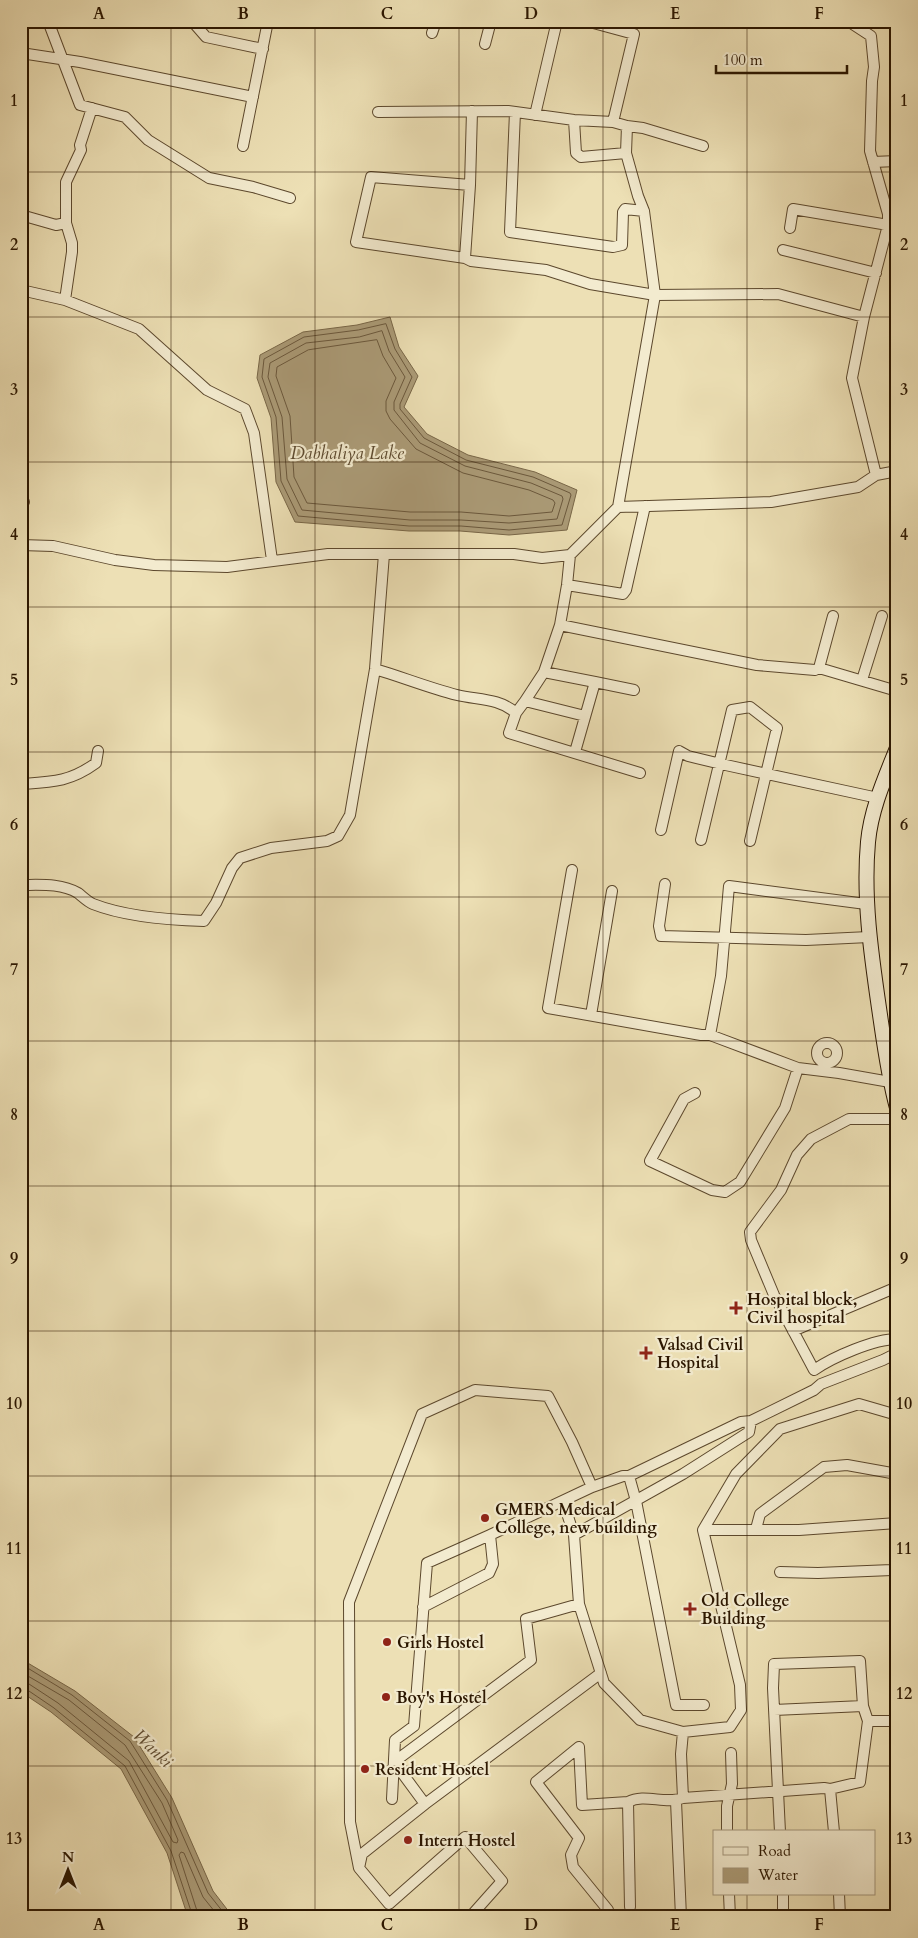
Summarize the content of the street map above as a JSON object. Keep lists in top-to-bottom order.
{
  "water": ["Dabhaliya Lake", "Wanki"],
  "places": {
    "health": ["Hospital block, Civil hospital", "Valsad Civil Hospital", "Old College Building"],
    "other": [
      "GMERS Medical College, new building",
      "Girls Hostel",
      "Boy's Hostel",
      "Resident Hostel",
      "Intern Hostel"
    ]
  },
  "legend": ["Road", "Water"],
  "scale_bar": "100 m",
  "north": "top",
  "grid": {
    "columns": [
      "A",
      "B",
      "C",
      "D",
      "E",
      "F"
    ],
    "rows": [
      "1",
      "2",
      "3",
      "4",
      "5",
      "6",
      "7",
      "8",
      "9",
      "10",
      "11",
      "12",
      "13"
    ]
  }
}
